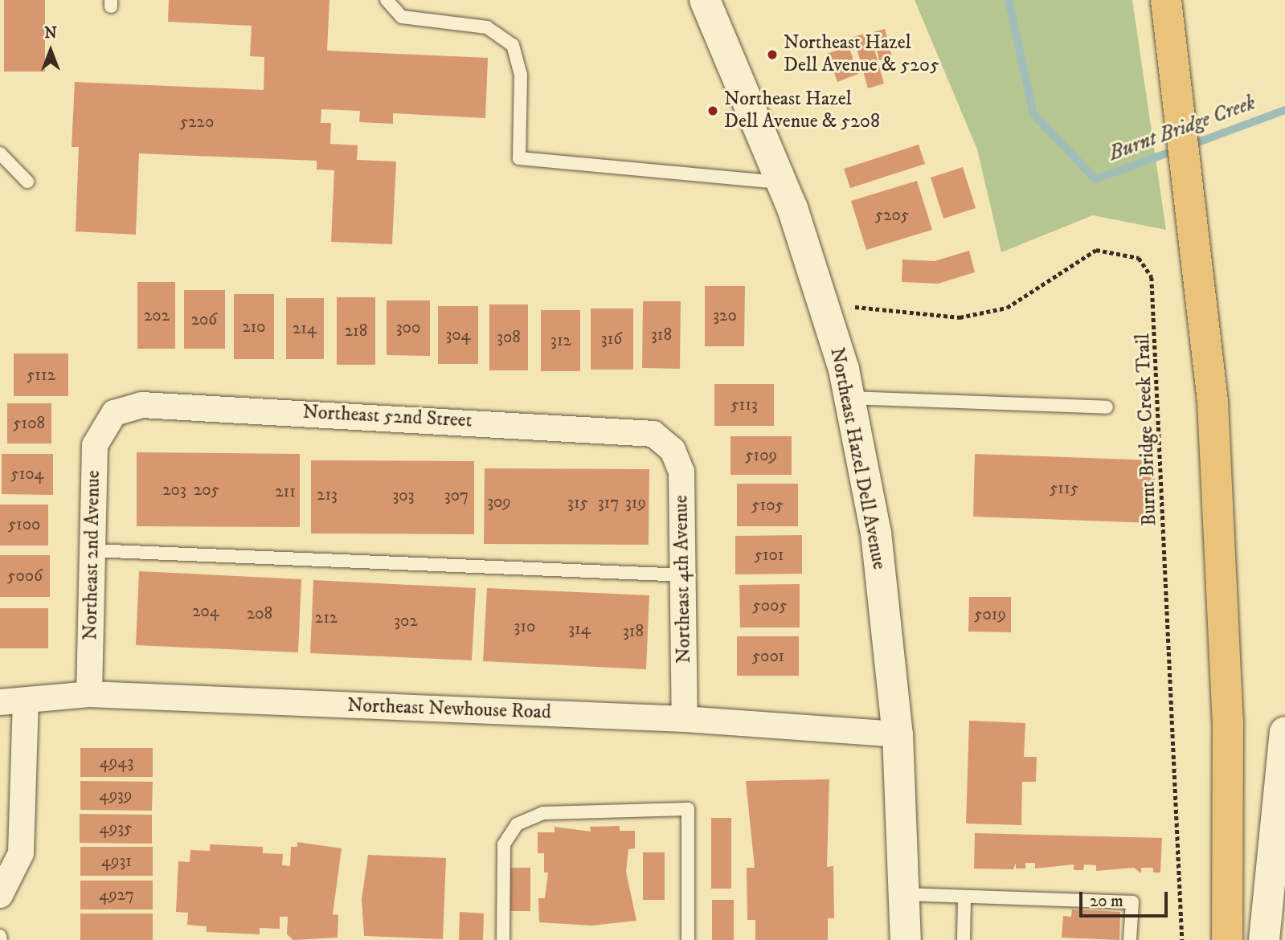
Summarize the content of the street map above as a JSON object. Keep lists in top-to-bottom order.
{
  "streets": {
    "street": [
      "Northeast 52nd Street",
      "Northeast Hazel Dell Avenue",
      "Northeast 2nd Avenue",
      "Northeast 4th Avenue",
      "Northeast Newhouse Road"
    ],
    "path": ["Burnt Bridge Creek Trail"]
  },
  "crossings": [
    ["Northeast 52nd Street", "Northeast 2nd Avenue"],
    ["Northeast 52nd Street", "Northeast 4th Avenue"],
    ["Burnt Bridge Creek Trail", "Northeast Hazel Dell Avenue"],
    ["Northeast Hazel Dell Avenue", "Northeast Newhouse Road"],
    ["Northeast 2nd Avenue", "Northeast Newhouse Road"],
    ["Northeast 4th Avenue", "Northeast Newhouse Road"]
  ],
  "water": ["Burnt Bridge Creek"],
  "places": ["Northeast Hazel Dell Avenue & 5205", "Northeast Hazel Dell Avenue & 5208"],
  "house_numbers": [
    "5220",
    "5205",
    "202",
    "320",
    "206",
    "210",
    "300",
    "214",
    "218",
    "304",
    "318",
    "308",
    "316",
    "312",
    "5112",
    "5113",
    "5108",
    "5109",
    "5104",
    "5115",
    "203",
    "205",
    "211",
    "213",
    "303",
    "307",
    "309",
    "315",
    "317",
    "319",
    "5105",
    "5100",
    "5101",
    "5006",
    "5005",
    "204",
    "208",
    "5019",
    "212",
    "302",
    "310",
    "314",
    "318",
    "5001",
    "4943",
    "4939",
    "4935",
    "4931",
    "4927"
  ],
  "scale_bar": "20 m",
  "north": "top"
}
